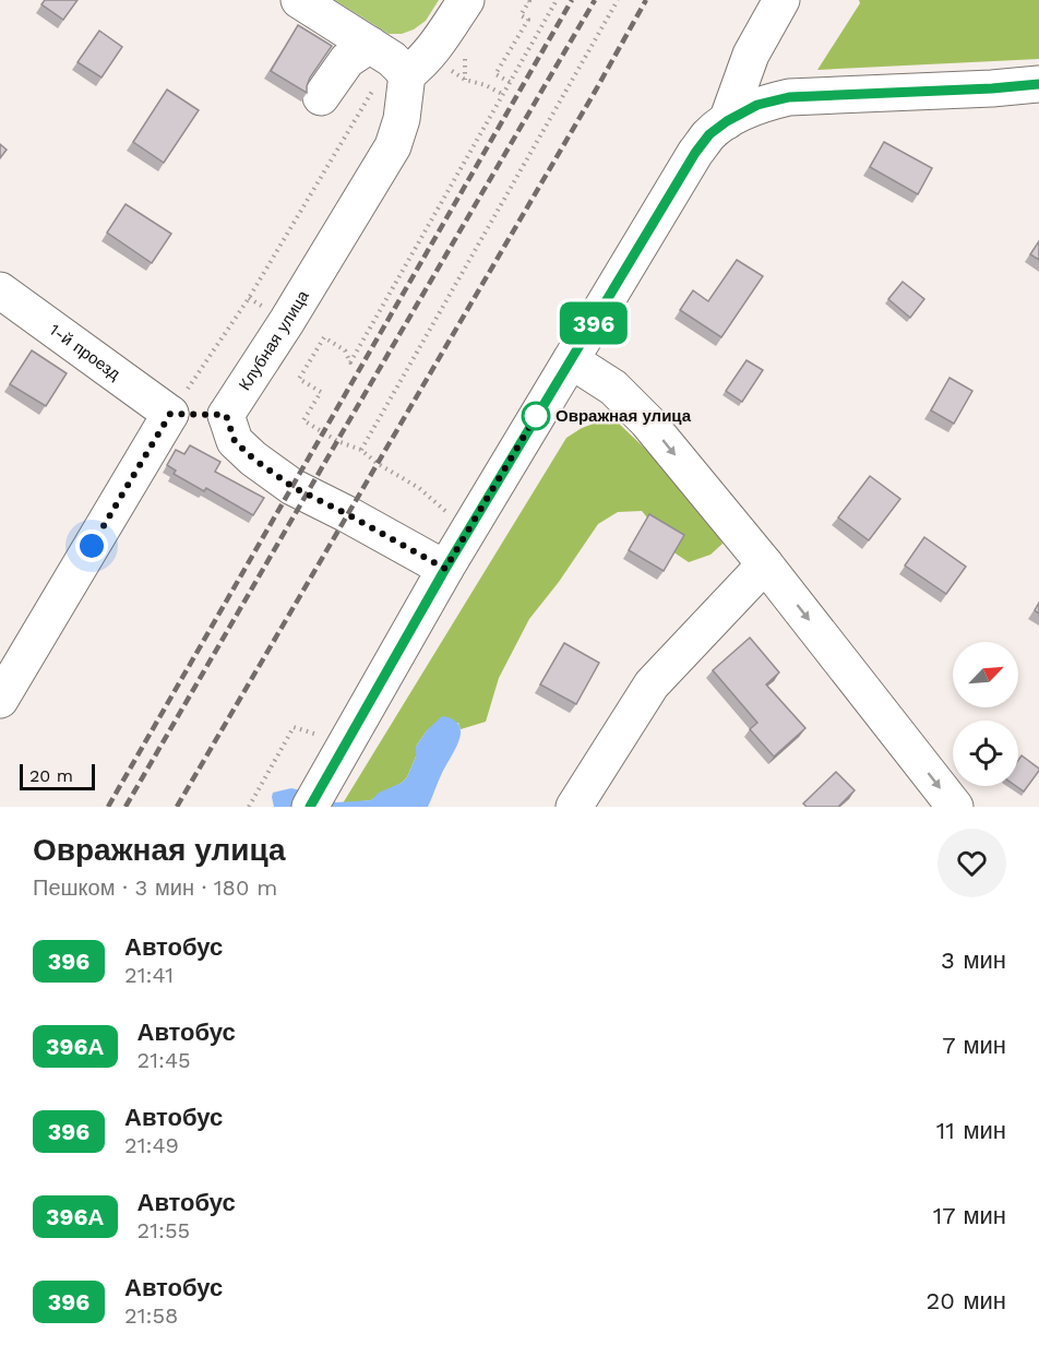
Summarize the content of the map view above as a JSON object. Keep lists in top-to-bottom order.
{
  "streets": {
    "street": ["Клубная улица", "1-й проезд"]
  },
  "places": ["Овражная улица"],
  "lines": ["bus line 396"],
  "scale_bar": "20 m",
  "north": "top right",
  "page": {
    "on_map": "396",
    "scale": "20 m",
    "heading": ["Овражная улица", "Пешком · 3 мин · 180 m"],
    "list": [
      {
        "mark": "396",
        "name": "Автобус",
        "note": "21:41",
        "value": "3 мин"
      },
      {
        "mark": "396А",
        "name": "Автобус",
        "note": "21:45",
        "value": "7 мин"
      },
      {
        "mark": "396",
        "name": "Автобус",
        "note": "21:49",
        "value": "11 мин"
      },
      {
        "mark": "396А",
        "name": "Автобус",
        "note": "21:55",
        "value": "17 мин"
      },
      {
        "mark": "396",
        "name": "Автобус",
        "note": "21:58",
        "value": "20 мин"
      }
    ]
  }
}
